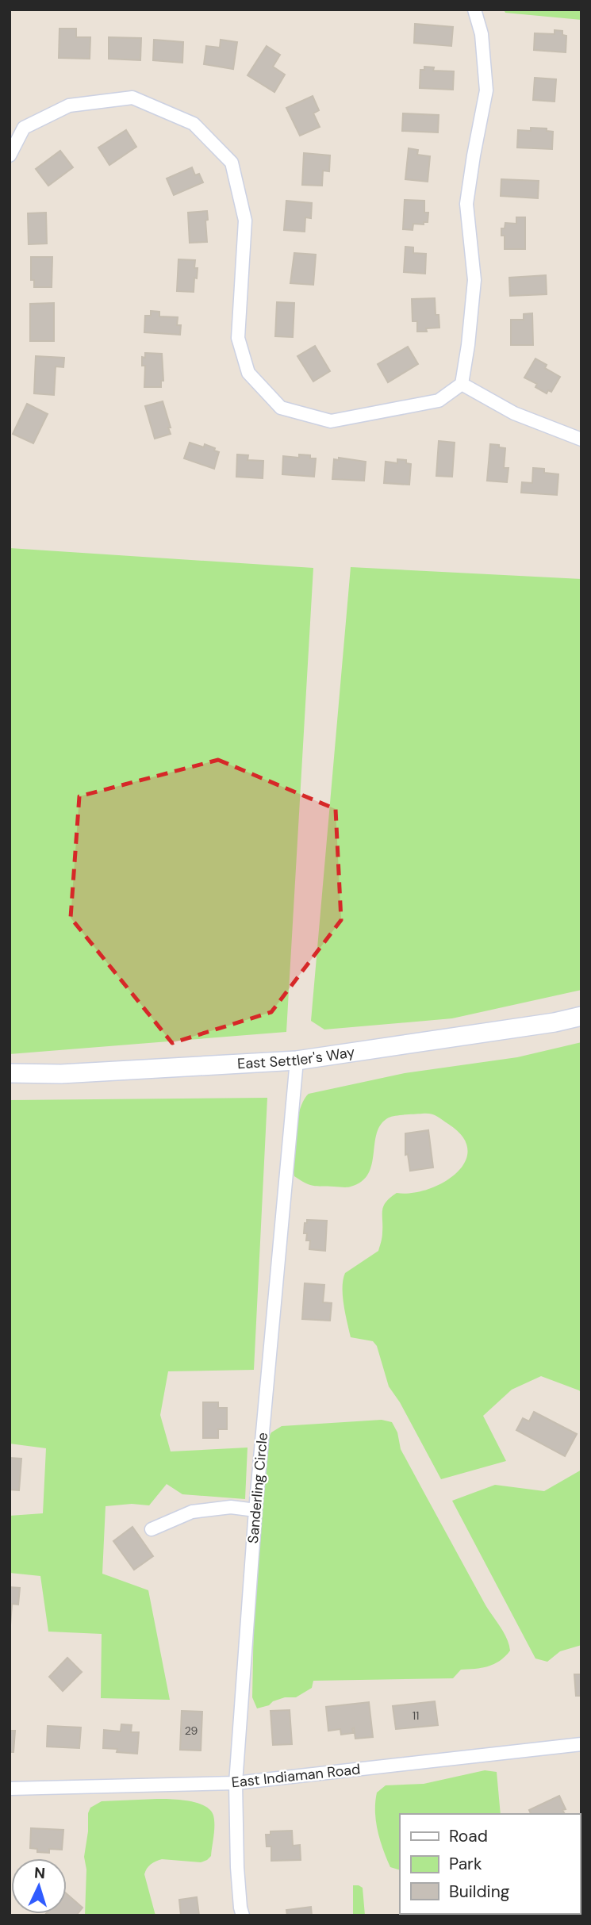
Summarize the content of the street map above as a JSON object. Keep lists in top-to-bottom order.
{
  "streets": {
    "main road": ["East Settler's Way"],
    "street": ["Sanderling Circle", "East Indiaman Road"]
  },
  "crossings": [
    ["East Settler's Way", "Sanderling Circle"],
    ["Sanderling Circle", "East Indiaman Road"]
  ],
  "house_numbers": ["11", "29"],
  "legend": ["Road", "Park", "Building"],
  "north": "top"
}
